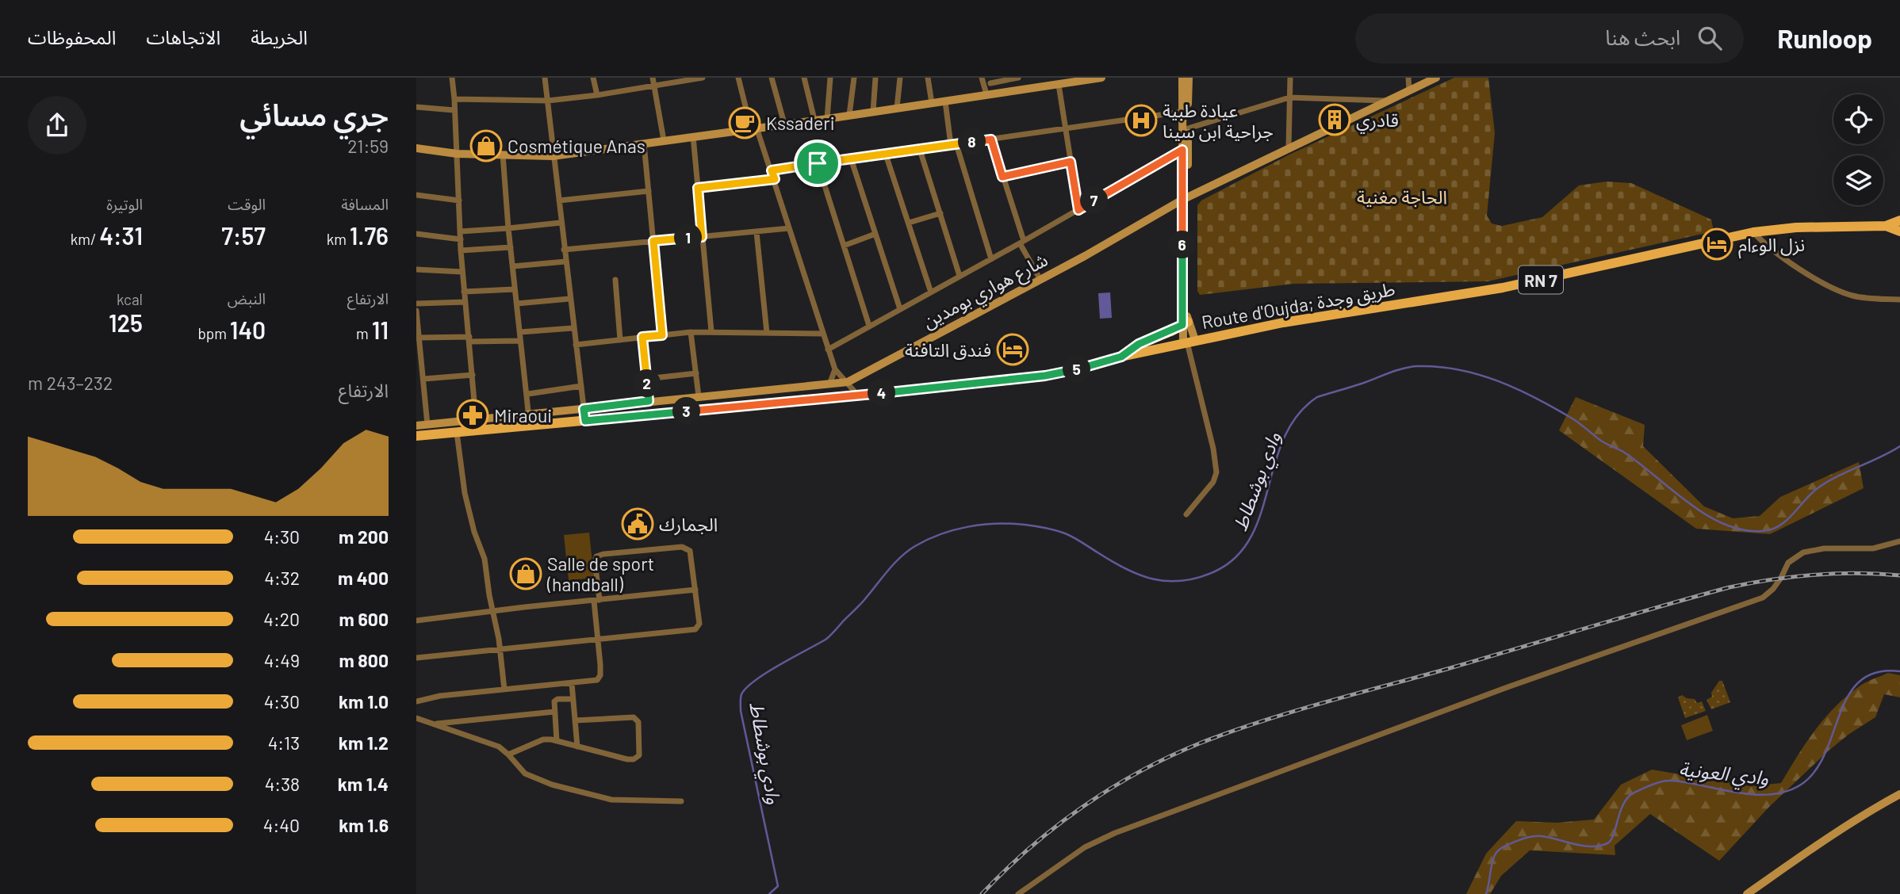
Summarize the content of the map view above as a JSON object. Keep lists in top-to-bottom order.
{
  "streets": {
    "main road": ["RN 7", "Route d'Oujda; طريق وجدة"],
    "street": ["شارع هواري بومدين"]
  },
  "water": ["وادي بوشطاط", "وادي العونية"],
  "parks": ["الحاجة مغنية"],
  "places": {
    "building": ["قادري"],
    "hospital": ["عيادة طبية جراحية ابن سينا"],
    "cafe": ["Kssaderi"],
    "shop": ["Cosmétique Anas", "Salle de sport (handball)"],
    "hotel": ["نزل الوءام", "فندق التافنة"],
    "pharmacy": ["Miraoui"],
    "public building": ["الجمارك"]
  },
  "page": {
    "header": "Runloop",
    "search": "ابحث هنا",
    "nav": ["الخريطة", "الاتجاهات", "المحفوظات"],
    "heading": ["جري مسائي", "21:59"],
    "pins": [
      "8",
      "7",
      "1",
      "6",
      "5",
      "2",
      "4",
      "3"
    ],
    "stats": [
      ["المسافة", "1.76 km"],
      ["الوقت", "7:57"],
      ["الوتيرة", "4:31 /km"],
      ["الارتفاع", "11 m"],
      ["النبض", "140 bpm"],
      ["kcal", "125"]
    ],
    "chart": ["الارتفاع", "232–243 m"],
    "list": [
      {
        "name": "200 m",
        "note": "4:30"
      },
      {
        "name": "400 m",
        "note": "4:32"
      },
      {
        "name": "600 m",
        "note": "4:20"
      },
      {
        "name": "800 m",
        "note": "4:49"
      },
      {
        "name": "1.0 km",
        "note": "4:30"
      },
      {
        "name": "1.2 km",
        "note": "4:13"
      },
      {
        "name": "1.4 km",
        "note": "4:38"
      },
      {
        "name": "1.6 km",
        "note": "4:40"
      }
    ]
  }
}
